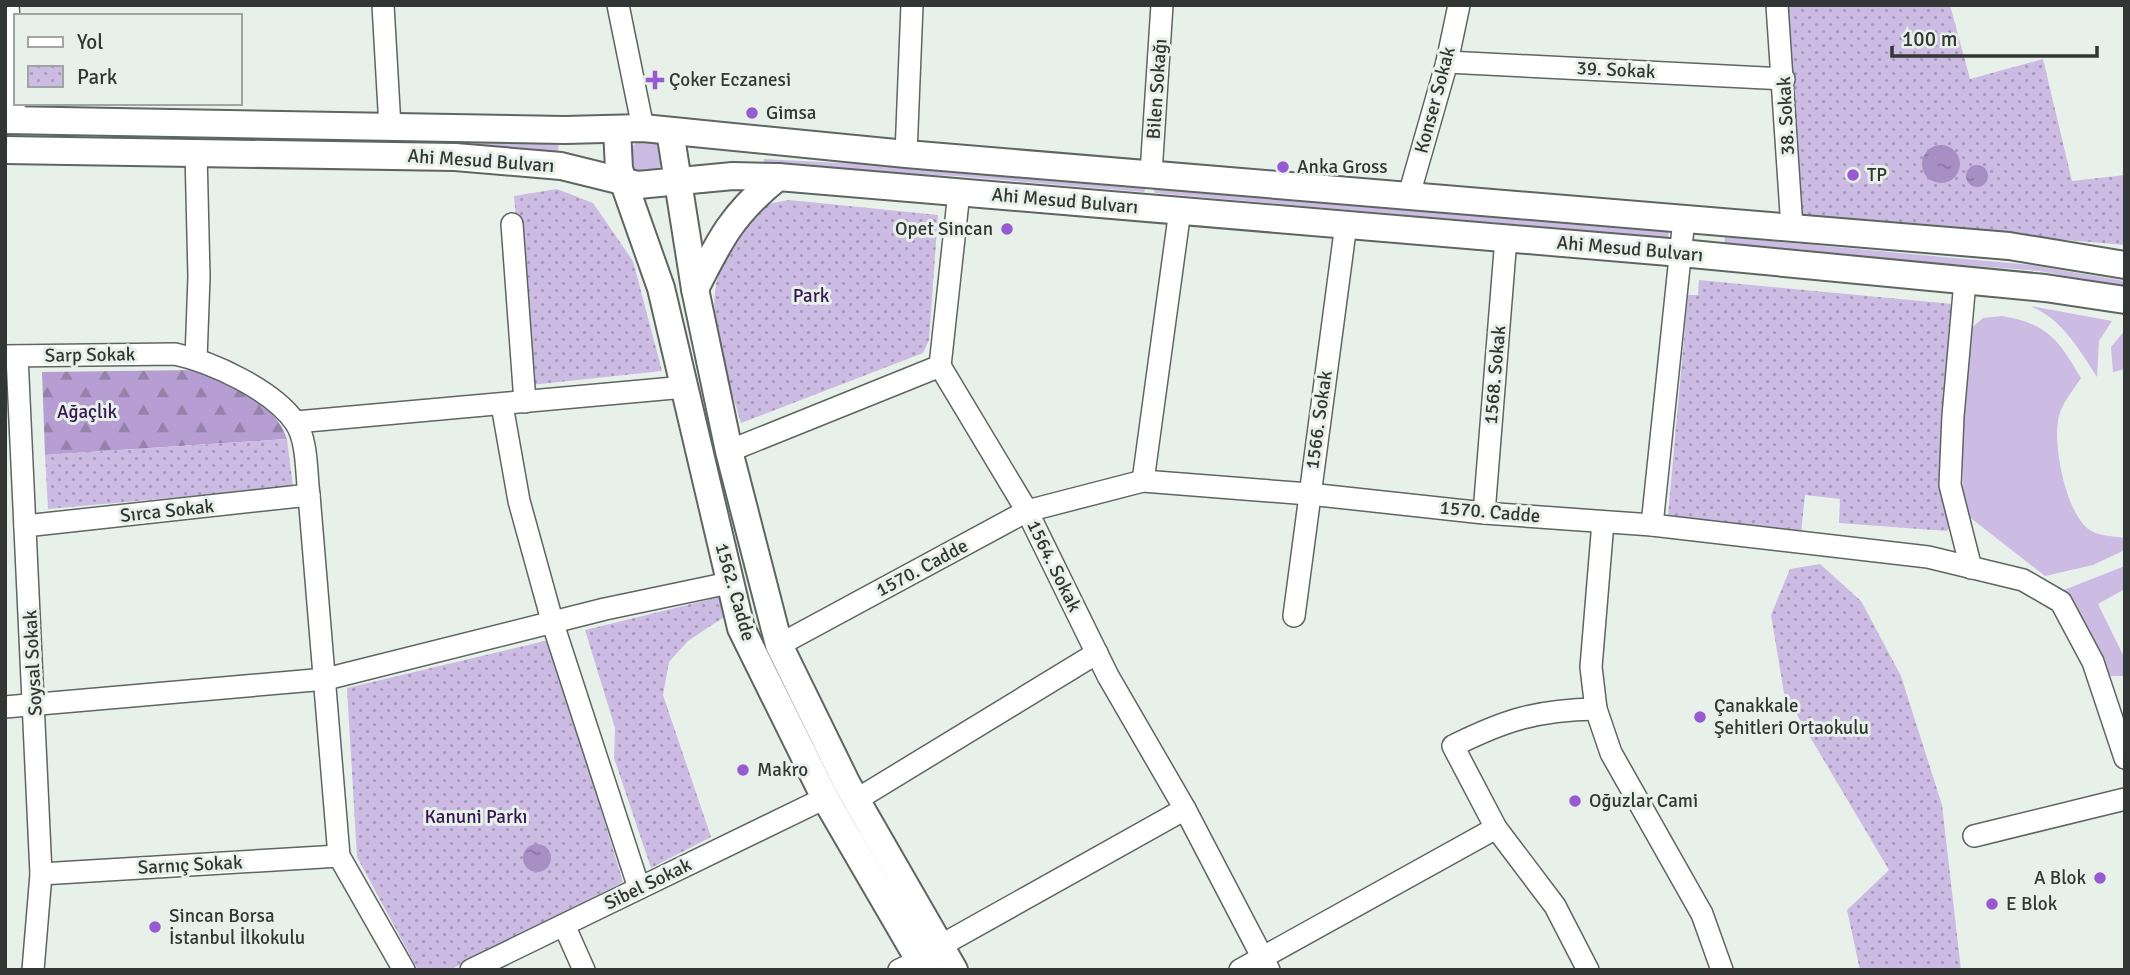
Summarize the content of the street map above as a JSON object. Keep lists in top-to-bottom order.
{
  "streets": {
    "main road": ["Ahi Mesud Bulvarı", "1562. Cadde"],
    "street": [
      "39. Sokak",
      "Bilen Sokağı",
      "Konser Sokak",
      "38. Sokak",
      "Sarp Sokak",
      "1568. Sokak",
      "1566. Sokak",
      "Sırca Sokak",
      "1570. Cadde",
      "1564. Sokak",
      "Soysal Sokak",
      "Sarnıç Sokak",
      "Sibel Sokak"
    ]
  },
  "crossings": [
    ["39. Sokak", "Konser Sokak"],
    ["39. Sokak", "38. Sokak"],
    ["Bilen Sokağı", "Ahi Mesud Bulvarı"],
    ["Konser Sokak", "Ahi Mesud Bulvarı"],
    ["38. Sokak", "Ahi Mesud Bulvarı"],
    ["Ahi Mesud Bulvarı", "1568. Sokak"],
    ["Ahi Mesud Bulvarı", "1566. Sokak"],
    ["Ahi Mesud Bulvarı", "1562. Cadde"],
    ["Sarp Sokak", "Soysal Sokak"],
    ["1568. Sokak", "1570. Cadde"],
    ["1566. Sokak", "1570. Cadde"],
    ["Sırca Sokak", "Soysal Sokak"],
    ["1570. Cadde", "1564. Sokak"],
    ["1570. Cadde", "1562. Cadde"],
    ["1562. Cadde", "Sibel Sokak"],
    ["Soysal Sokak", "Sarnıç Sokak"]
  ],
  "parks": ["Park", "Ağaçlık", "Kanuni Parkı"],
  "places": {
    "health": ["Çoker Eczanesi"],
    "other": [
      "Gimsa",
      "Anka Gross",
      "TP",
      "Opet Sincan",
      "Çanakkale Şehitleri Ortaokulu",
      "Makro",
      "Oğuzlar Cami",
      "A Blok",
      "E Blok",
      "Sincan Borsa İstanbul İlkokulu"
    ]
  },
  "legend": ["Yol", "Park"],
  "scale_bar": "100 m"
}
